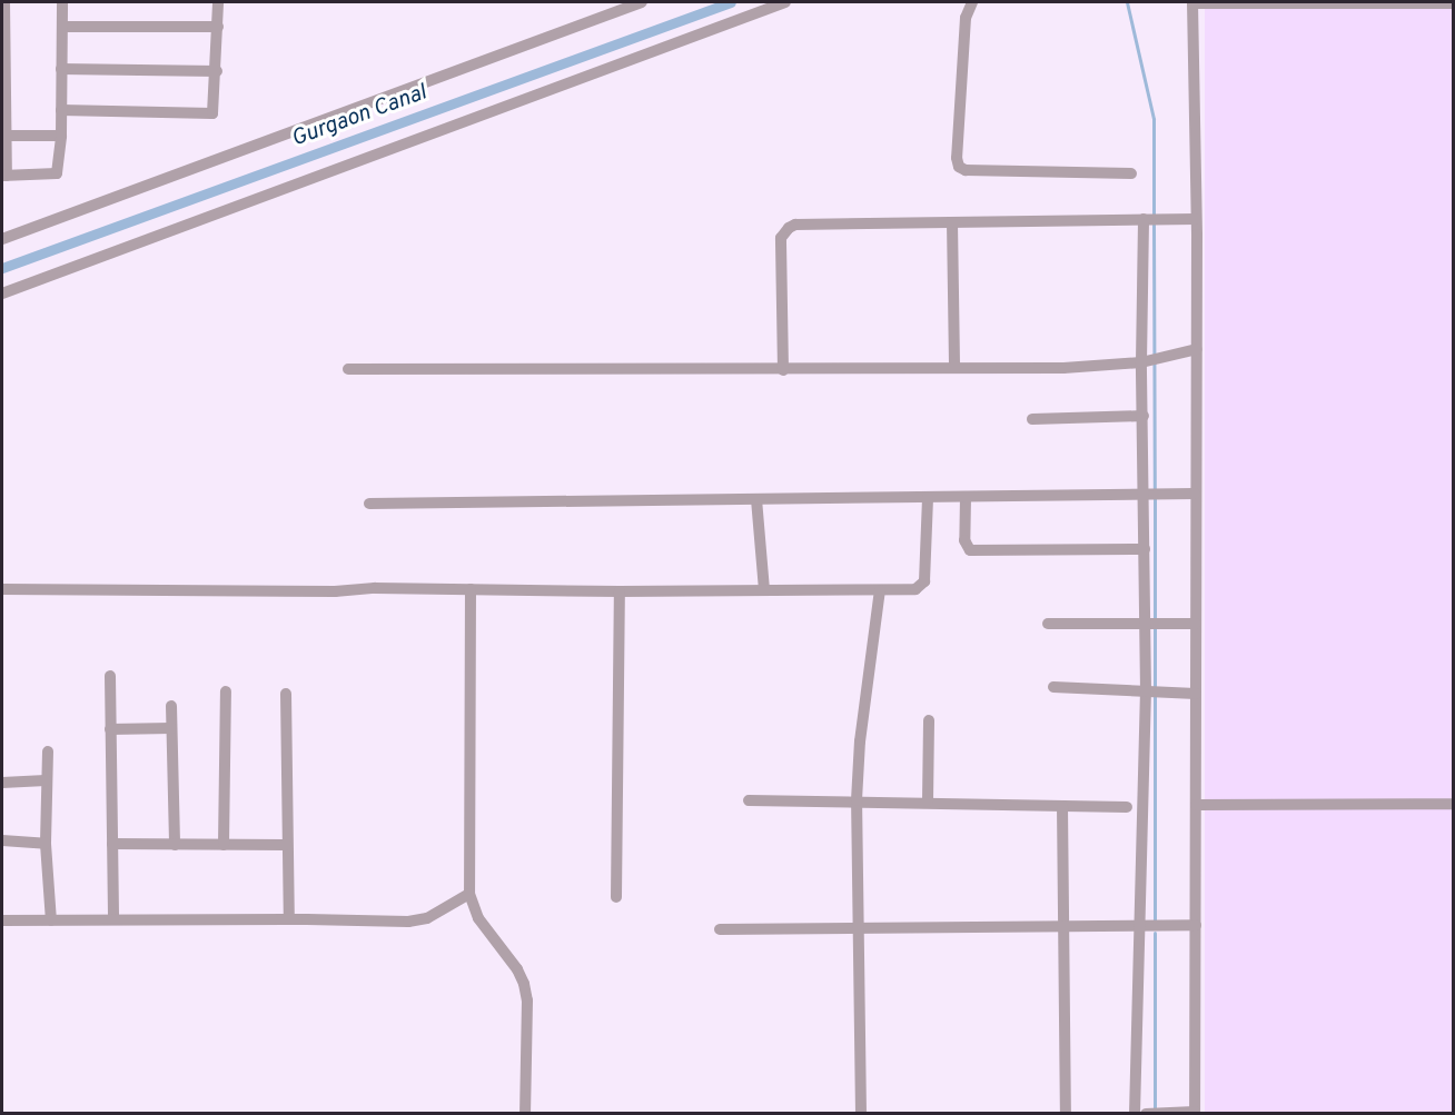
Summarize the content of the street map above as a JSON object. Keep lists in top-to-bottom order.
{
  "water": ["Gurgaon Canal"]
}
